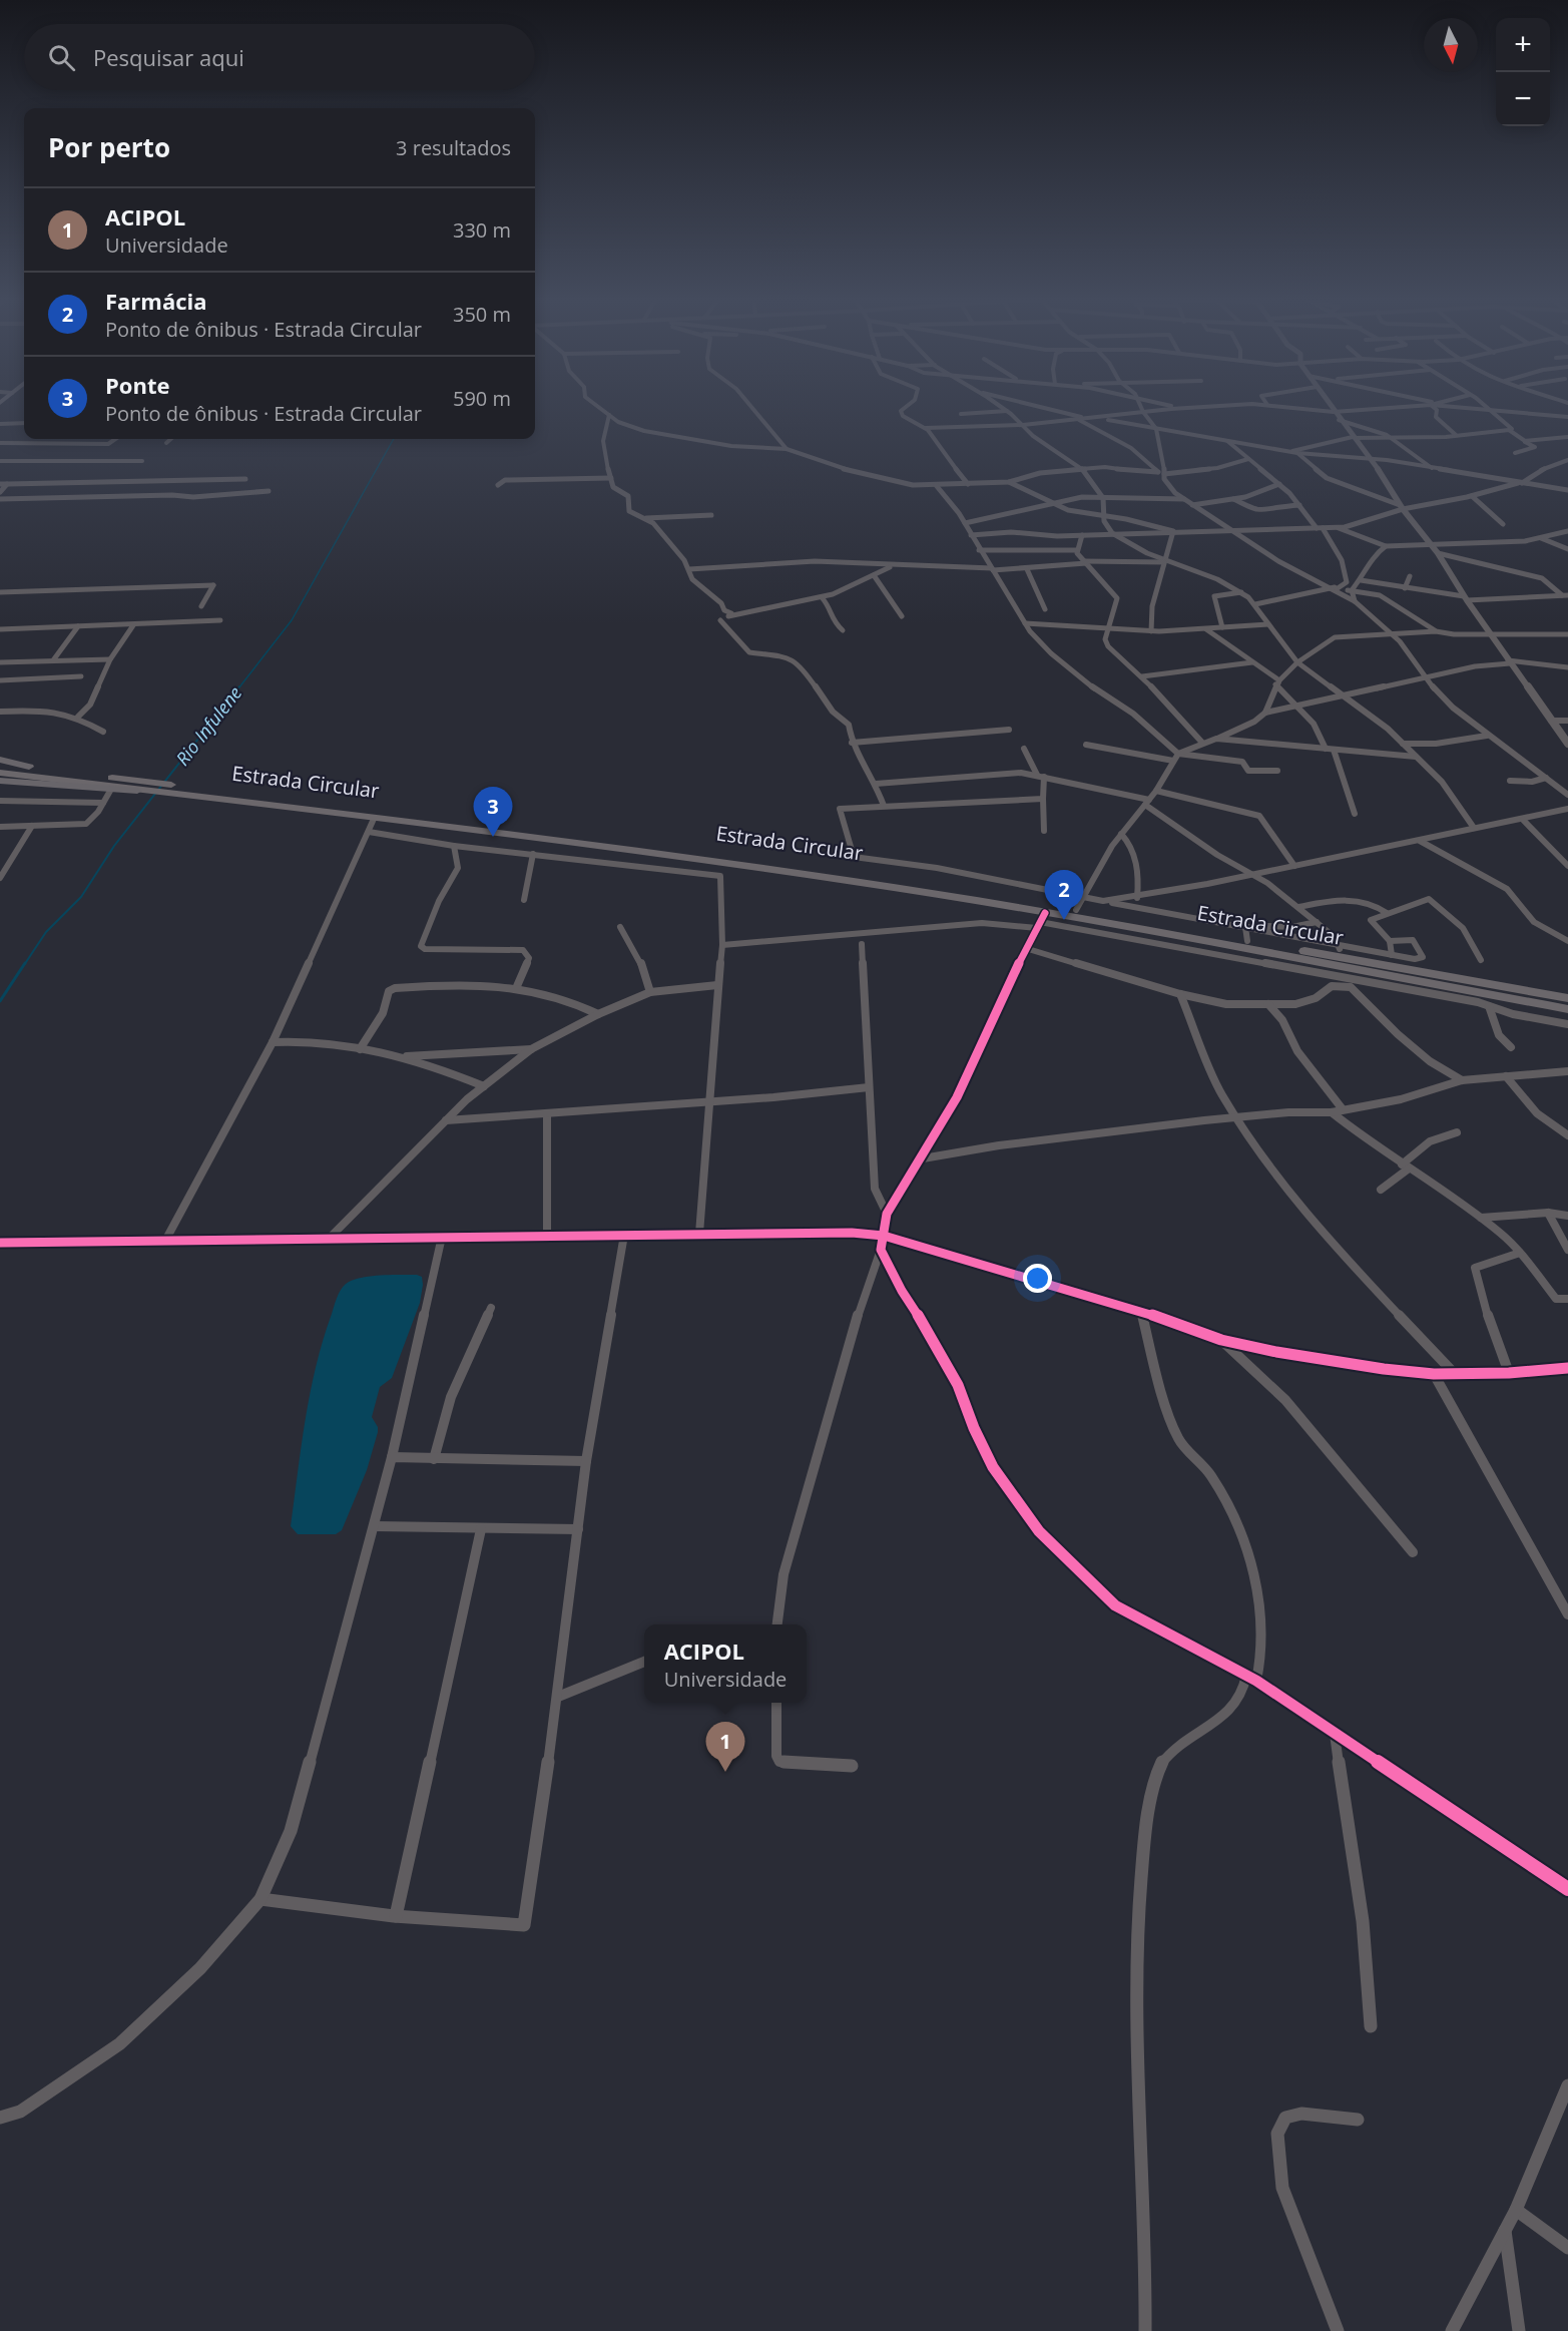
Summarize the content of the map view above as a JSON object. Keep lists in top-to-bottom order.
{
  "streets": {
    "main road": ["Estrada Circular"]
  },
  "water": ["Rio Infulene"],
  "north": "bottom",
  "page": {
    "map_buttons": ["+", "−"],
    "search": "Pesquisar aqui",
    "heading": ["Por perto", "3 resultados"],
    "list": [
      {
        "mark": "1",
        "name": "ACIPOL",
        "note": "Universidade",
        "value": "330 m"
      },
      {
        "mark": "2",
        "name": "Farmácia",
        "note": "Ponto de ônibus · Estrada Circular",
        "value": "350 m"
      },
      {
        "mark": "3",
        "name": "Ponte",
        "note": "Ponto de ônibus · Estrada Circular",
        "value": "590 m"
      }
    ],
    "pins": ["3", "2", "1"],
    "popup": ["ACIPOL", "Universidade"]
  }
}
